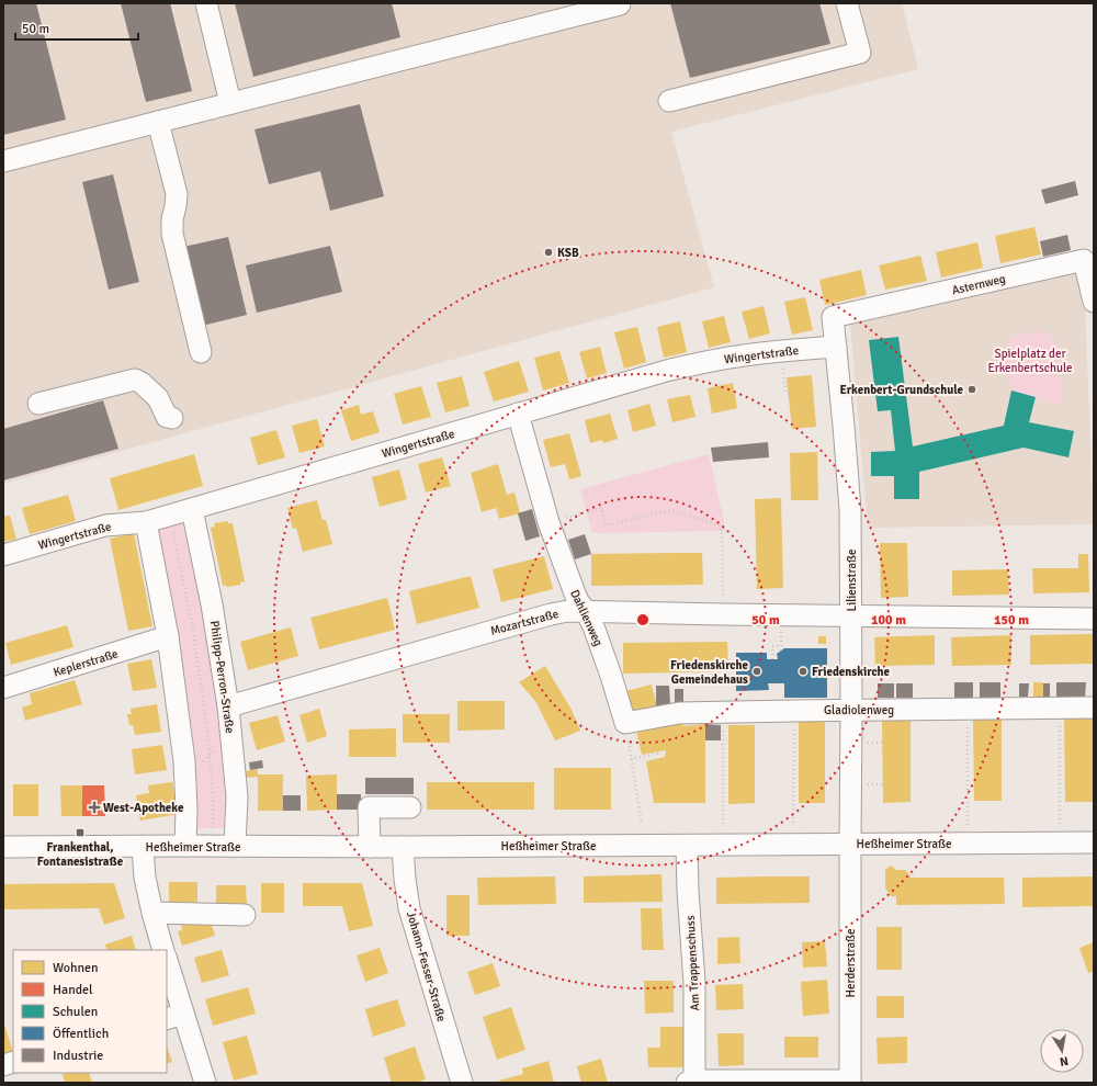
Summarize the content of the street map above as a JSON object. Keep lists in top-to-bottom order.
{
  "streets": {
    "street": [
      "Asternweg",
      "Wingertstraße",
      "Lilienstraße",
      "Dahlienweg",
      "Mozartstraße",
      "Keplerstraße",
      "Philipp-Perron-Straße",
      "Gladiolenweg",
      "Heßheimer Straße",
      "Am Trappenschuss",
      "Herderstraße",
      "Johann-Fesser-Straße"
    ]
  },
  "crossings": [
    ["Asternweg", "Lilienstraße"],
    ["Wingertstraße", "Lilienstraße"],
    ["Wingertstraße", "Dahlienweg"],
    ["Wingertstraße", "Philipp-Perron-Straße"],
    ["Lilienstraße", "Mozartstraße"],
    ["Lilienstraße", "Gladiolenweg"],
    ["Lilienstraße", "Heßheimer Straße"],
    ["Lilienstraße", "Herderstraße"],
    ["Dahlienweg", "Mozartstraße"],
    ["Dahlienweg", "Gladiolenweg"],
    ["Mozartstraße", "Philipp-Perron-Straße"],
    ["Philipp-Perron-Straße", "Heßheimer Straße"],
    ["Heßheimer Straße", "Am Trappenschuss"],
    ["Heßheimer Straße", "Herderstraße"],
    ["Heßheimer Straße", "Johann-Fesser-Straße"]
  ],
  "parks": ["Spielplatz der Erkenbertschule"],
  "places": {
    "other": [
      "KSB",
      "Erkenbert-Grundschule",
      "Friedenskirche Gemeindehaus",
      "Friedenskirche"
    ],
    "health": ["West-Apotheke"],
    "transit": ["Frankenthal, Fontanesistraße"]
  },
  "legend": [
    "Wohnen",
    "Handel",
    "Schulen",
    "Öffentlich",
    "Industrie"
  ],
  "scale_bar": "50 m",
  "north": "bottom",
  "rings": ["50 m", "100 m", "150 m"]
}
